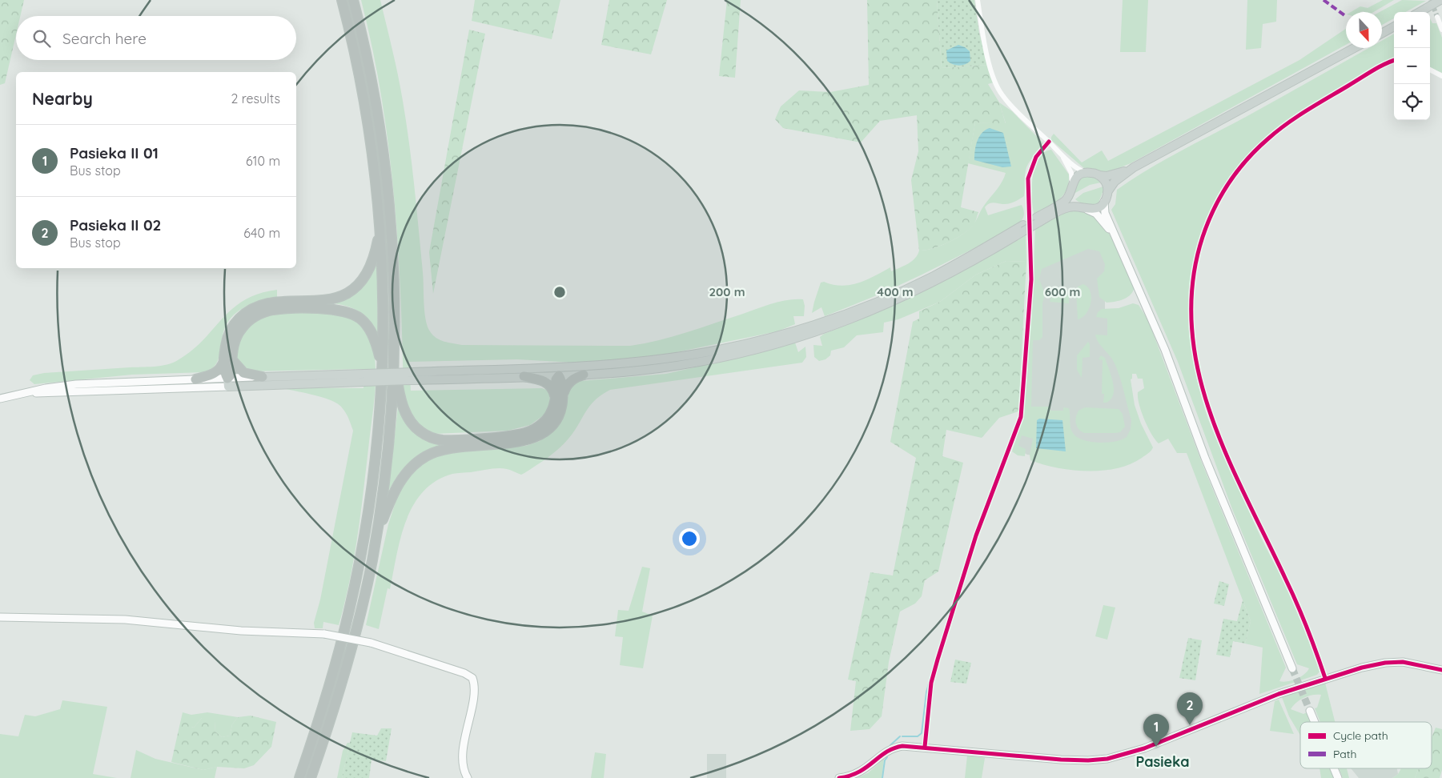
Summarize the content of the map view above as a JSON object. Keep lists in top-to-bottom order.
{
  "districts": ["Pasieka"],
  "legend": ["Cycle path", "Path"],
  "north": "bottom",
  "page": {
    "map_buttons": ["+", "−"],
    "search": "Search here",
    "heading": ["Nearby", "2 results"],
    "list": [
      {
        "mark": "1",
        "name": "Pasieka II 01",
        "note": "Bus stop",
        "value": "610 m"
      },
      {
        "mark": "2",
        "name": "Pasieka II 02",
        "note": "Bus stop",
        "value": "640 m"
      }
    ],
    "pins": ["2", "1"]
  },
  "rings": ["200 m", "400 m", "600 m"]
}
